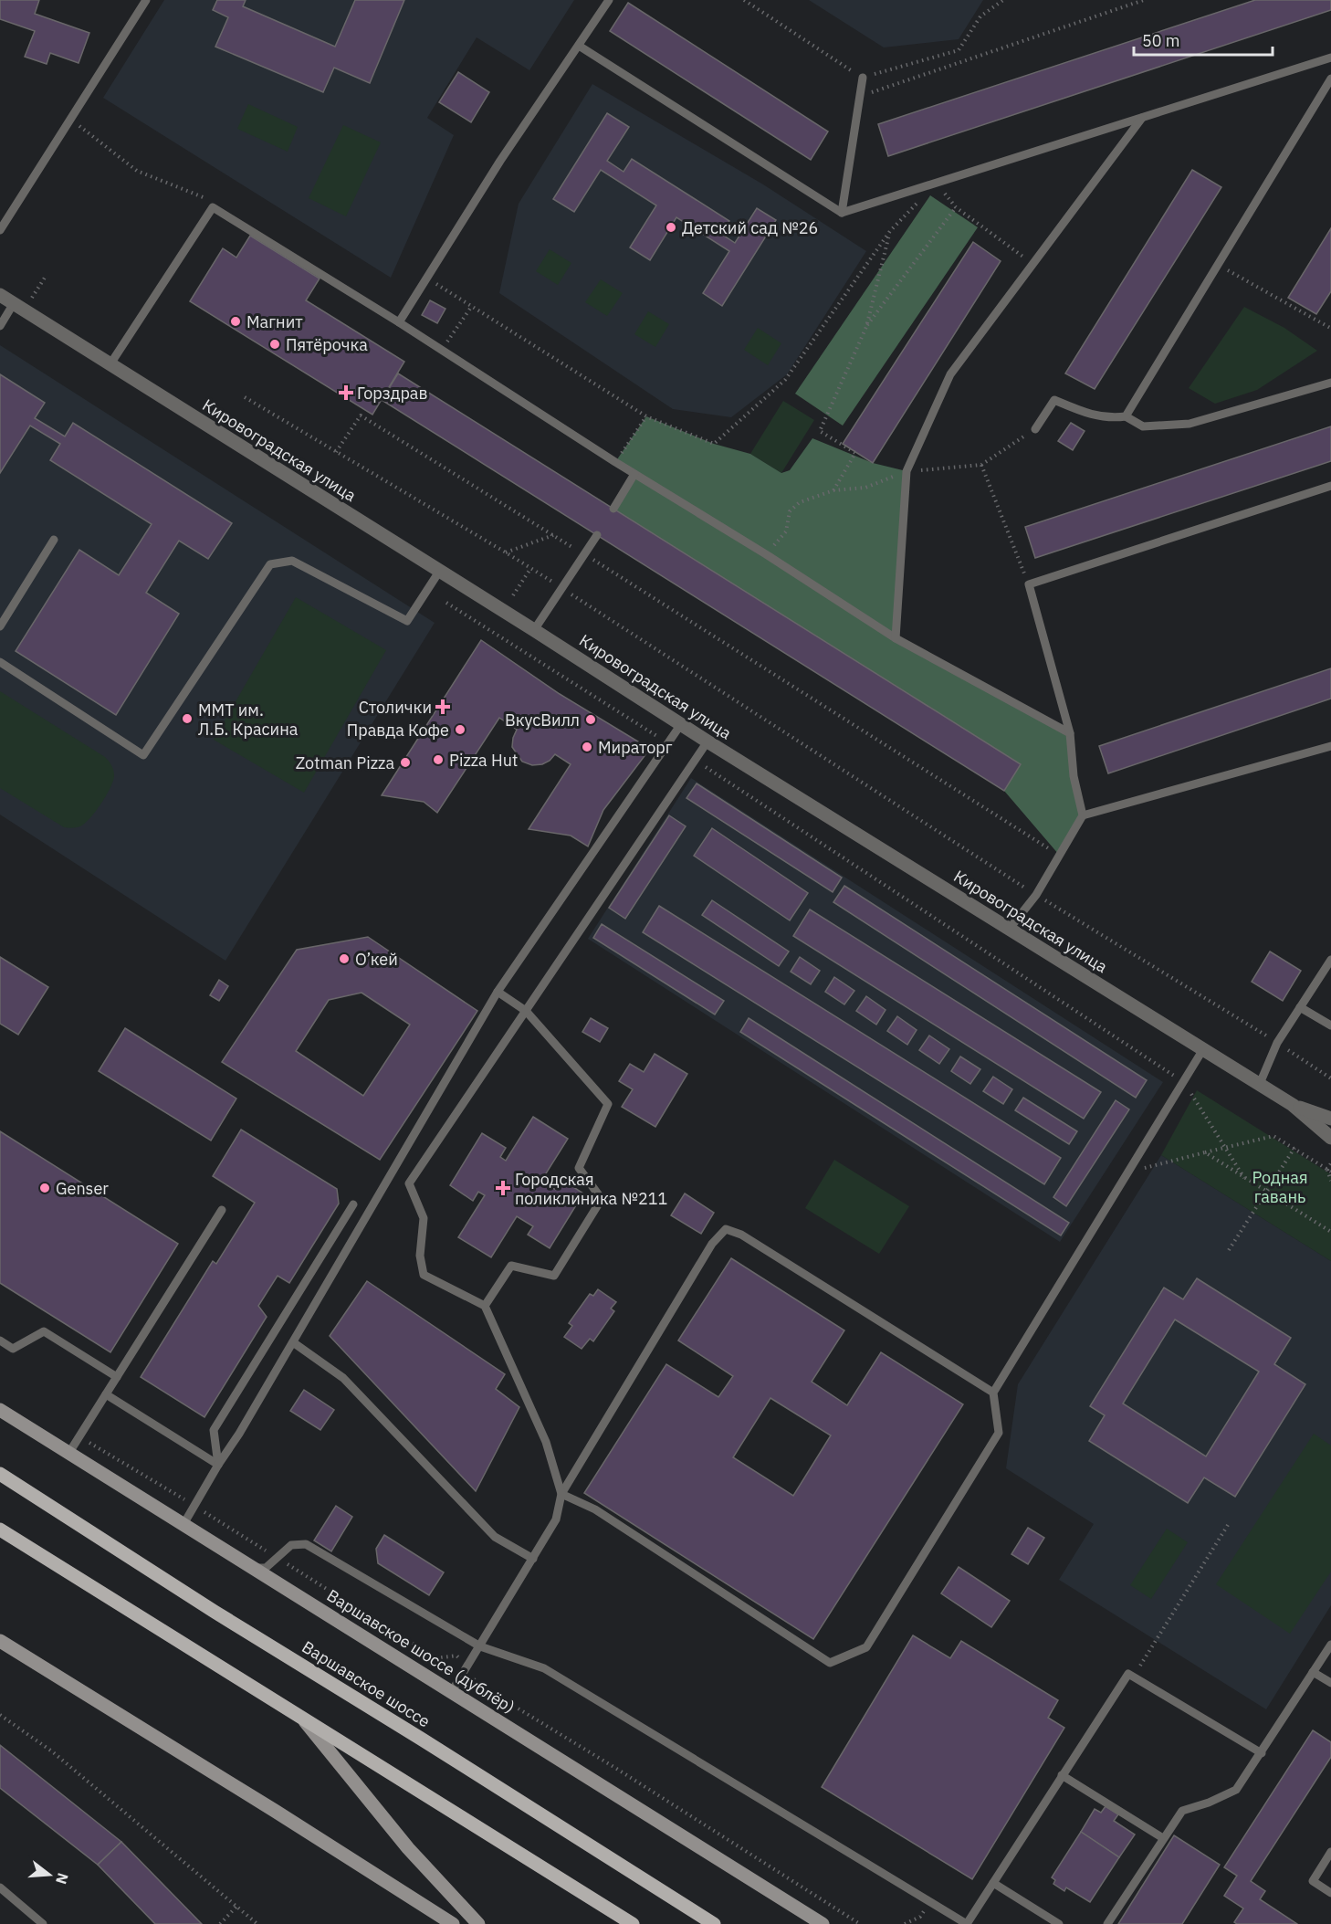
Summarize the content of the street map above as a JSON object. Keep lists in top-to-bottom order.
{
  "streets": {
    "main road": ["Варшавское шоссе (дублёр)", "Варшавское шоссе"],
    "street": ["Кировоградская улица"]
  },
  "parks": ["Родная гавань"],
  "places": {
    "other": [
      "Детский сад №26",
      "Магнит",
      "Пятёрочка",
      "ММТ им. Л.Б. Красина",
      "ВкусВилл",
      "Правда Кофе",
      "Мираторг",
      "Pizza Hut",
      "Zotman Pizza",
      "О’кей",
      "Genser"
    ],
    "health": ["Горздрав", "Столички", "Городская поликлиника №211"]
  },
  "scale_bar": "50 m",
  "north": "right"
}
